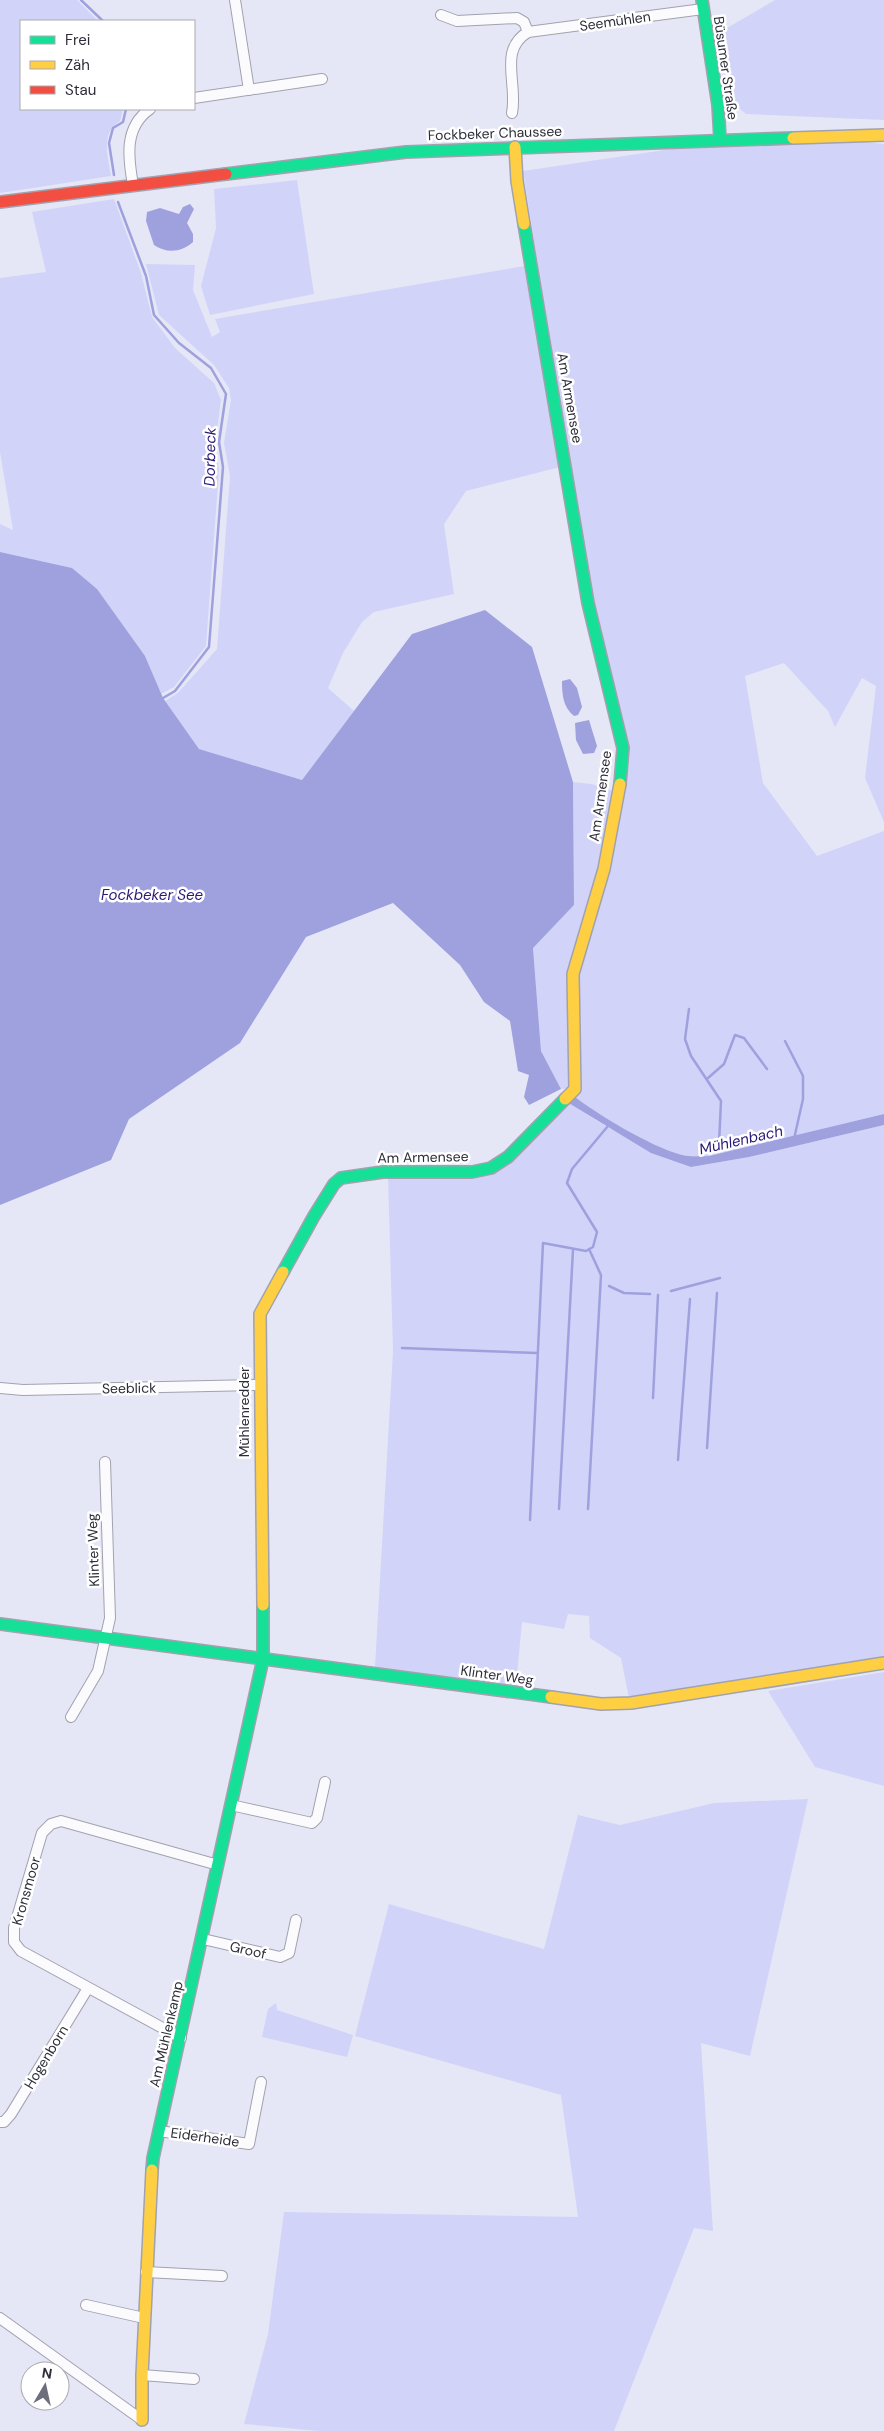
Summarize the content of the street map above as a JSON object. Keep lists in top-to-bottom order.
{
  "streets": {
    "street": [
      "Seemühlen",
      "Büsumer Straße",
      "Fockbeker Chaussee",
      "Am Armensee",
      "Seeblick",
      "Mühlenredder",
      "Klinter Weg",
      "Kronsmoor",
      "Groof",
      "Am Mühlenkamp",
      "Hogenborn",
      "Eiderheide"
    ]
  },
  "crossings": [
    ["Seemühlen", "Büsumer Straße"],
    ["Büsumer Straße", "Fockbeker Chaussee"],
    ["Fockbeker Chaussee", "Am Armensee"],
    ["Am Armensee", "Mühlenredder"],
    ["Seeblick", "Mühlenredder"],
    ["Mühlenredder", "Klinter Weg"],
    ["Mühlenredder", "Am Mühlenkamp"],
    ["Klinter Weg", "Am Mühlenkamp"],
    ["Kronsmoor", "Am Mühlenkamp"],
    ["Kronsmoor", "Hogenborn"],
    ["Groof", "Am Mühlenkamp"],
    ["Am Mühlenkamp", "Eiderheide"]
  ],
  "water": ["Dorbeck", "Fockbeker See", "Mühlenbach"],
  "legend": ["Frei", "Zäh", "Stau"],
  "north": "top"
}
